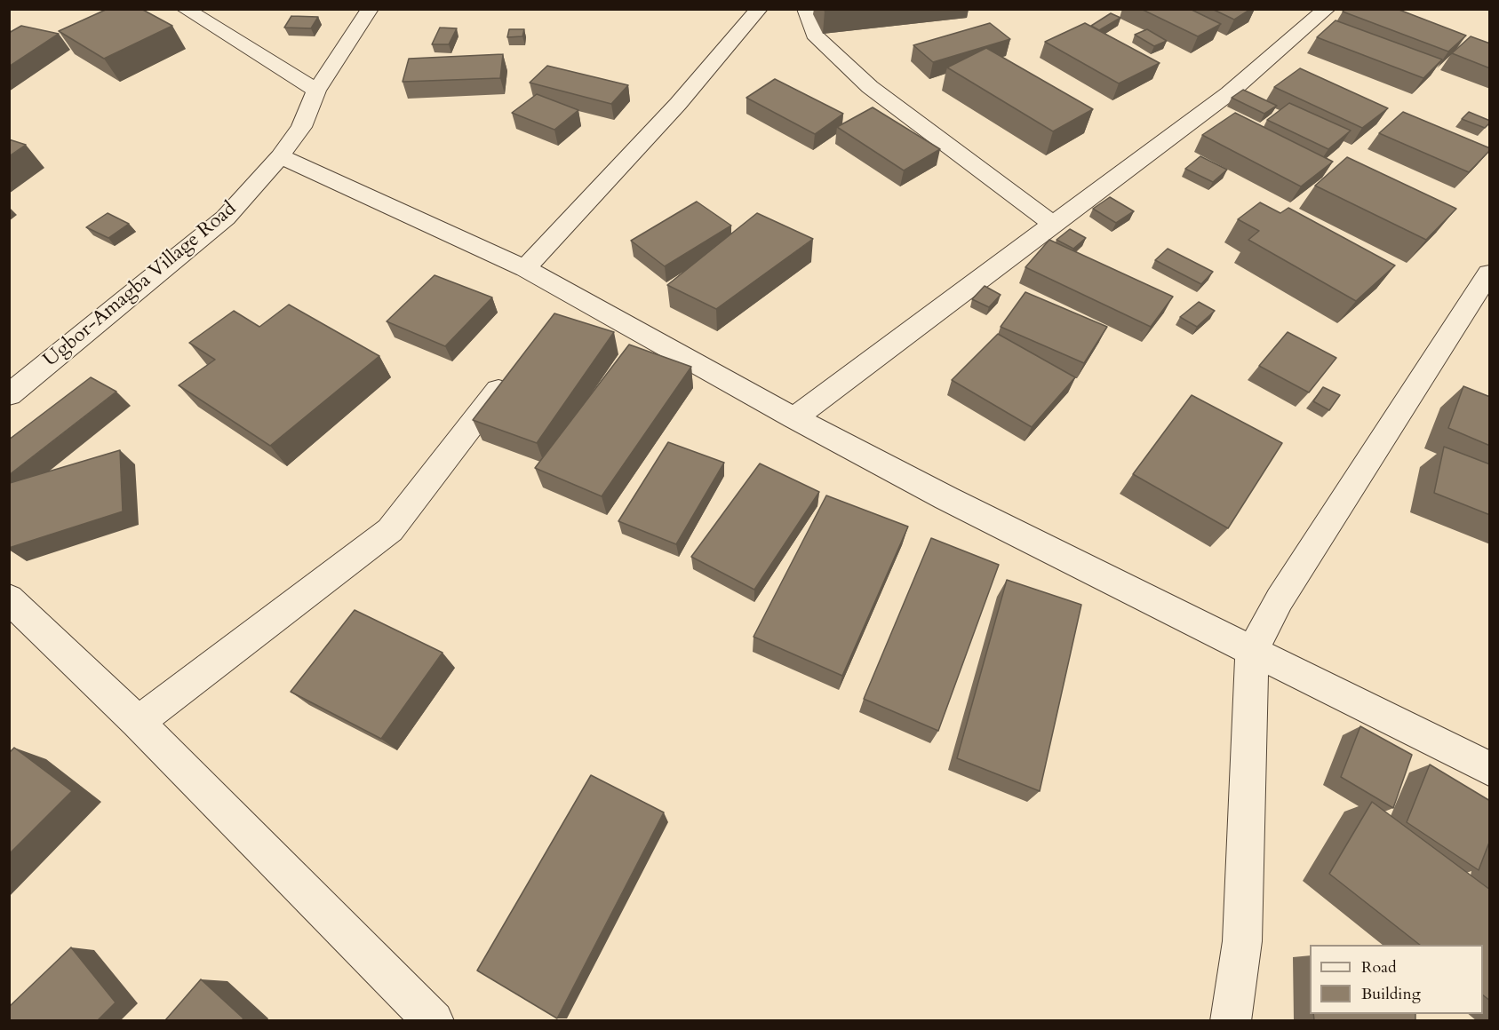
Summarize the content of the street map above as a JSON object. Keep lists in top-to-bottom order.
{
  "streets": {
    "street": ["Ugbor-Amagba Village Road"]
  },
  "legend": ["Road", "Building"]
}
